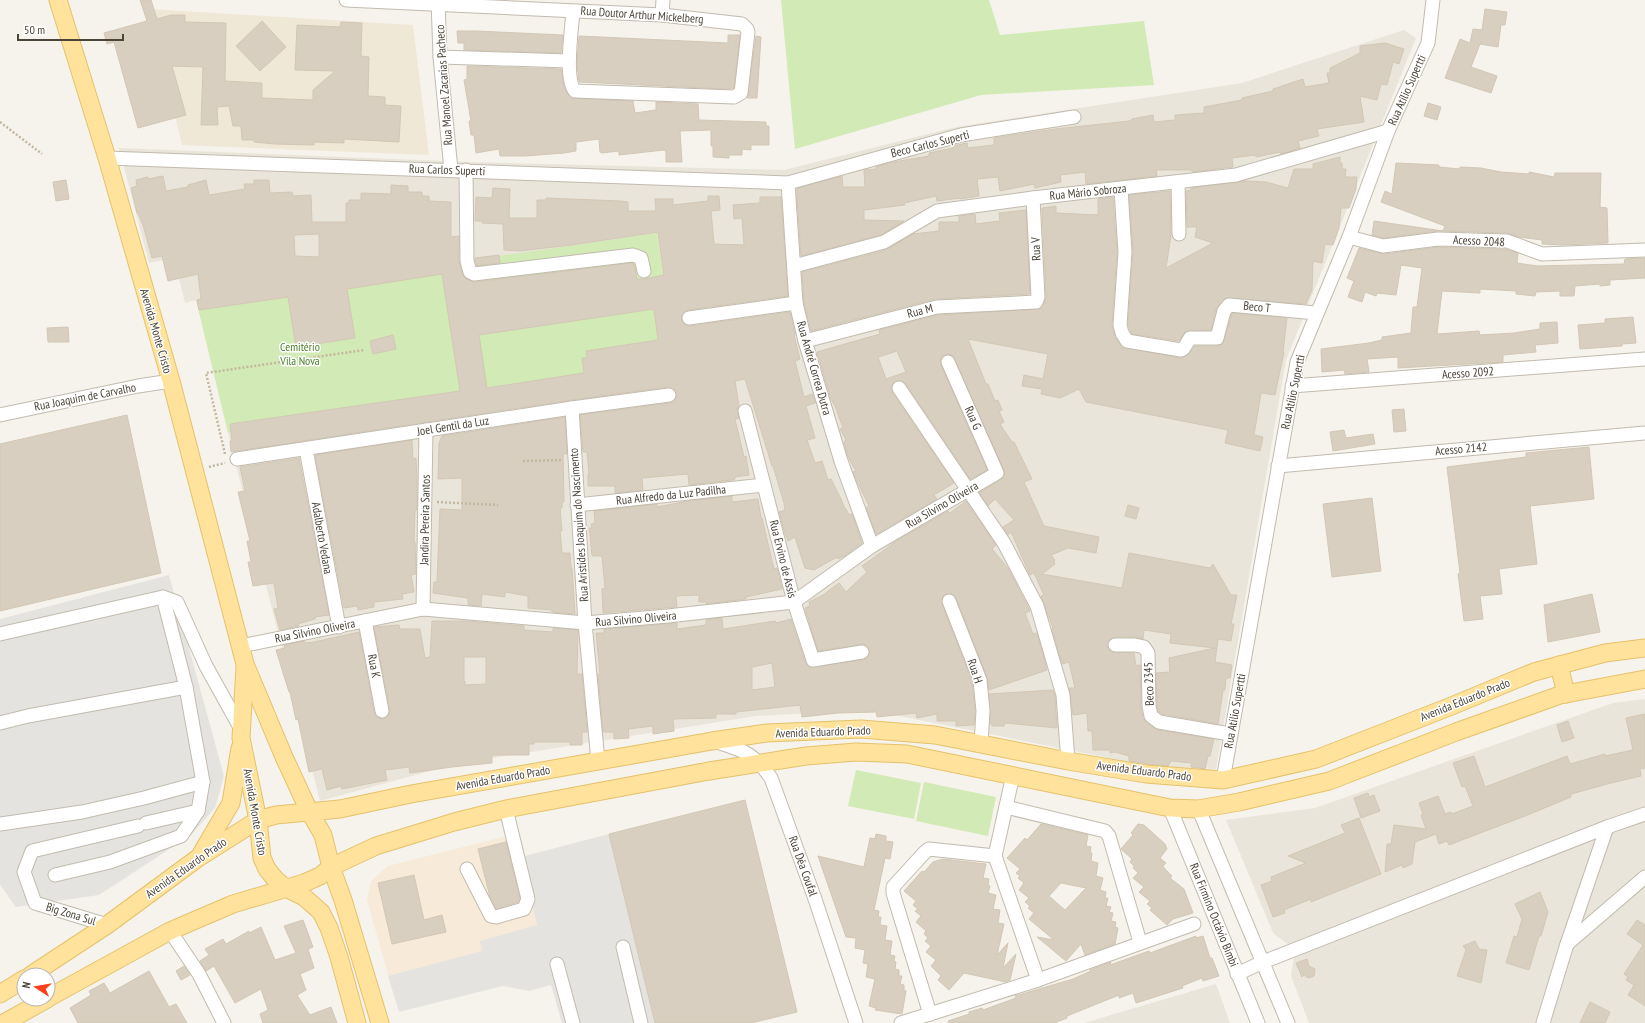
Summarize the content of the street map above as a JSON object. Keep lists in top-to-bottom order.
{
  "streets": {
    "main road": ["Avenida Monte Cristo", "Avenida Eduardo Prado"],
    "street": [
      "Rua Doutor Arthur Mickelberg",
      "Rua Manoel Zacarias Pacheco",
      "Rua Atílio Supertti",
      "Beco Carlos Superti",
      "Rua Carlos Superti",
      "Rua Mário Sobroza",
      "Acesso 2048",
      "Rua V",
      "Beco T",
      "Rua M",
      "Rua André Correa Dutra",
      "Acesso 2092",
      "Rua Joaquim de Carvalho",
      "Rua G",
      "Joel Gentil da Luz",
      "Acesso 2142",
      "Rua Alfredo da Luz Padilha",
      "Rua Silvino Oliveira",
      "Jandira Pereira Santos",
      "Rua Aristídes Joaquim do Nascimento",
      "Adalberto Vedana",
      "Rua Ervino de Assis",
      "Rua K",
      "Rua H",
      "Beco 2345",
      "Rua Déa Coufal",
      "Big Zona Sul",
      "Rua Firmino Octávio Bimbi"
    ]
  },
  "crossings": [
    ["Rua Doutor Arthur Mickelberg", "Rua Manoel Zacarias Pacheco"],
    ["Rua Manoel Zacarias Pacheco", "Rua Carlos Superti"],
    ["Rua Atílio Supertti", "Rua Mário Sobroza"],
    ["Rua Atílio Supertti", "Acesso 2048"],
    ["Rua Atílio Supertti", "Beco T"],
    ["Rua Atílio Supertti", "Acesso 2092"],
    ["Rua Atílio Supertti", "Acesso 2142"],
    ["Rua Atílio Supertti", "Beco 2345"],
    ["Rua Atílio Supertti", "Avenida Eduardo Prado"],
    ["Beco Carlos Superti", "Rua Carlos Superti"],
    ["Beco Carlos Superti", "Rua André Correa Dutra"],
    ["Rua Carlos Superti", "Avenida Monte Cristo"],
    ["Rua Carlos Superti", "Rua André Correa Dutra"],
    ["Rua Mário Sobroza", "Rua V"],
    ["Rua Mário Sobroza", "Beco T"],
    ["Rua Mário Sobroza", "Rua André Correa Dutra"],
    ["Rua V", "Rua M"],
    ["Rua M", "Rua André Correa Dutra"],
    ["Avenida Monte Cristo", "Rua Joaquim de Carvalho"],
    ["Avenida Monte Cristo", "Rua Silvino Oliveira"],
    ["Avenida Monte Cristo", "Avenida Eduardo Prado"],
    ["Rua André Correa Dutra", "Rua Silvino Oliveira"],
    ["Rua G", "Rua Silvino Oliveira"],
    ["Joel Gentil da Luz", "Jandira Pereira Santos"],
    ["Joel Gentil da Luz", "Rua Aristídes Joaquim do Nascimento"],
    ["Joel Gentil da Luz", "Adalberto Vedana"],
    ["Rua Alfredo da Luz Padilha", "Rua Aristídes Joaquim do Nascimento"],
    ["Rua Alfredo da Luz Padilha", "Rua Ervino de Assis"],
    ["Rua Silvino Oliveira", "Jandira Pereira Santos"],
    ["Rua Silvino Oliveira", "Rua Aristídes Joaquim do Nascimento"],
    ["Rua Silvino Oliveira", "Adalberto Vedana"],
    ["Rua Silvino Oliveira", "Rua Ervino de Assis"],
    ["Rua Silvino Oliveira", "Rua K"],
    ["Rua Aristídes Joaquim do Nascimento", "Avenida Eduardo Prado"],
    ["Rua H", "Avenida Eduardo Prado"],
    ["Avenida Eduardo Prado", "Rua Déa Coufal"],
    ["Avenida Eduardo Prado", "Big Zona Sul"],
    ["Avenida Eduardo Prado", "Rua Firmino Octávio Bimbi"]
  ],
  "parks": ["Cemitério Vila Nova"],
  "scale_bar": "50 m",
  "north": "left"
}
